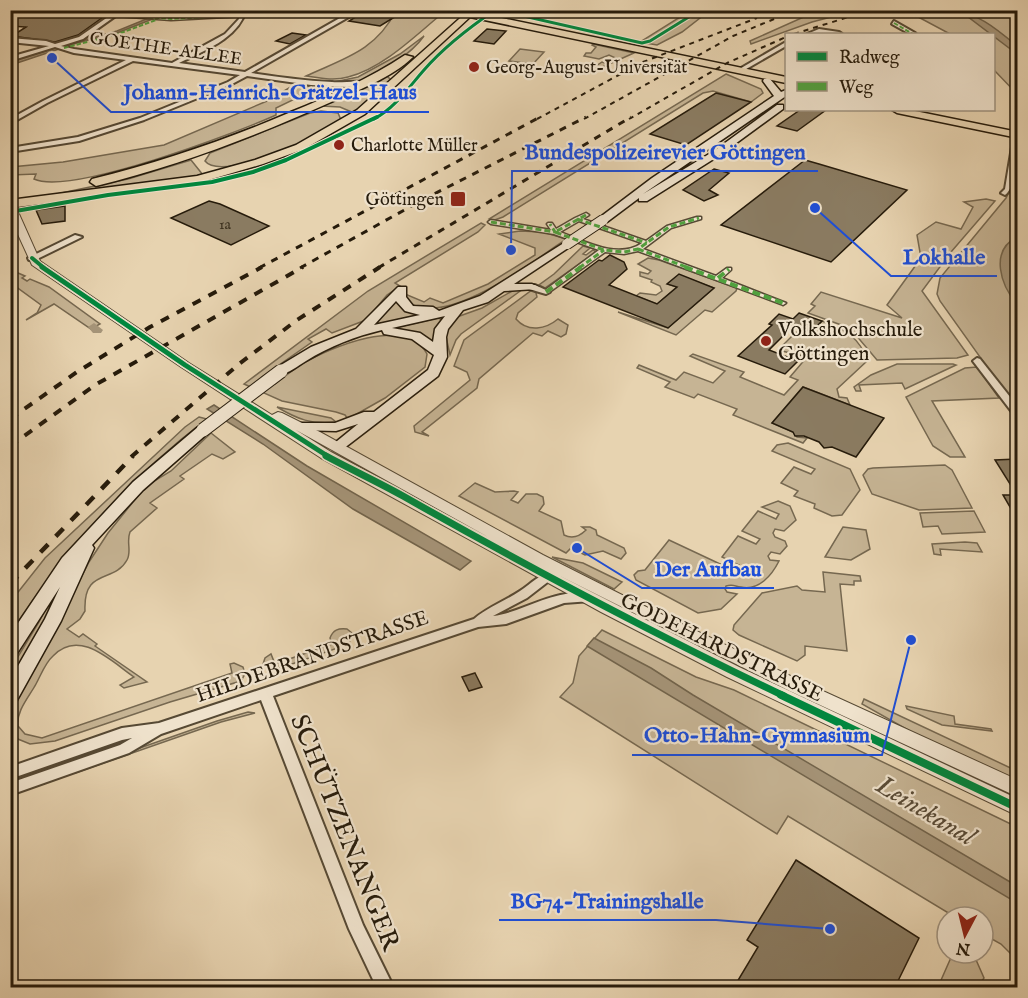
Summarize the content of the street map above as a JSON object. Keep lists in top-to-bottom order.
{
  "streets": {
    "street": [
      "GOETHE-ALLEE",
      "GODEHARDSTRASSE",
      "HILDEBRANDSTRASSE",
      "SCHÜTZENANGER"
    ]
  },
  "crossings": [
    ["GODEHARDSTRASSE", "HILDEBRANDSTRASSE"],
    ["HILDEBRANDSTRASSE", "SCHÜTZENANGER"]
  ],
  "water": ["Leinekanal"],
  "places": {
    "other": [
      "Johann-Heinrich-Grätzel-Haus",
      "Georg-August-Universität",
      "Charlotte Müller",
      "Lokhalle",
      "Bundespolizeirevier Göttingen",
      "Volkshochschule Göttingen",
      "Der Aufbau",
      "Otto-Hahn-Gymnasium",
      "BG74-Trainingshalle"
    ],
    "transit": ["Göttingen"]
  },
  "house_numbers": ["1a"],
  "legend": ["Radweg", "Weg"],
  "north": "bottom"
}
